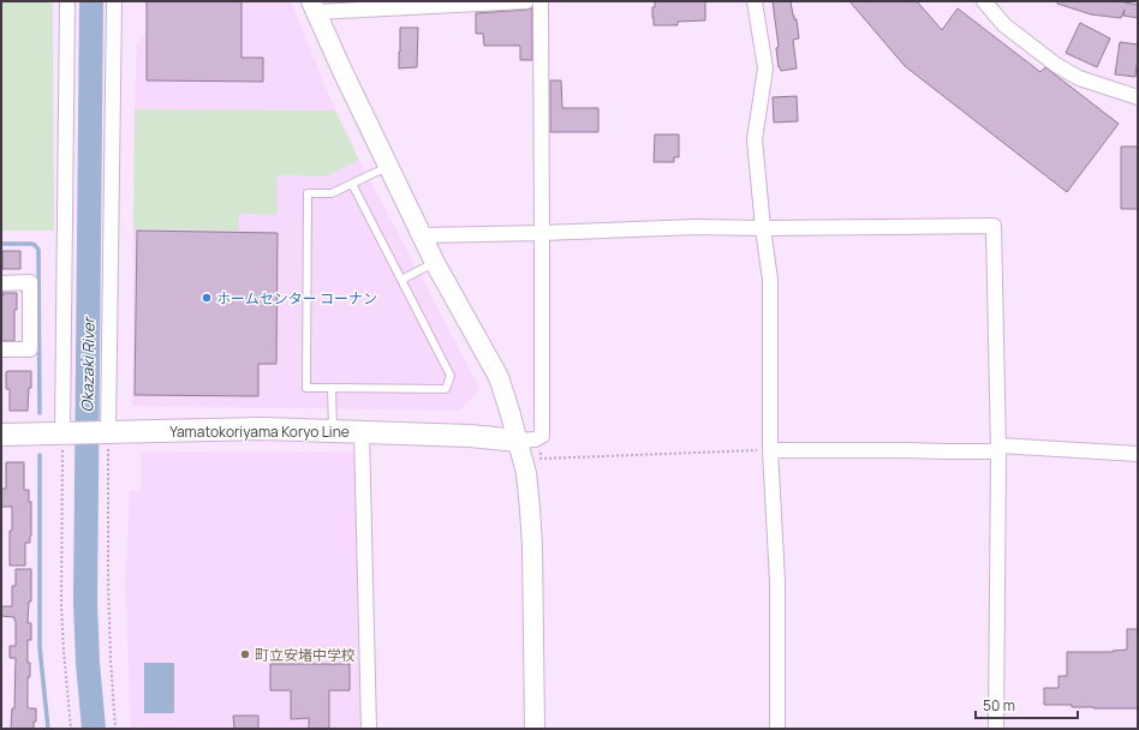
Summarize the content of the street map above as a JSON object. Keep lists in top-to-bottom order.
{
  "streets": {
    "main road": ["Yamatokoriyama Koryo Line"]
  },
  "water": ["Okazaki River"],
  "places": ["ホームセンター コーナン", "町立安堵中学校"],
  "scale_bar": "50 m"
}
